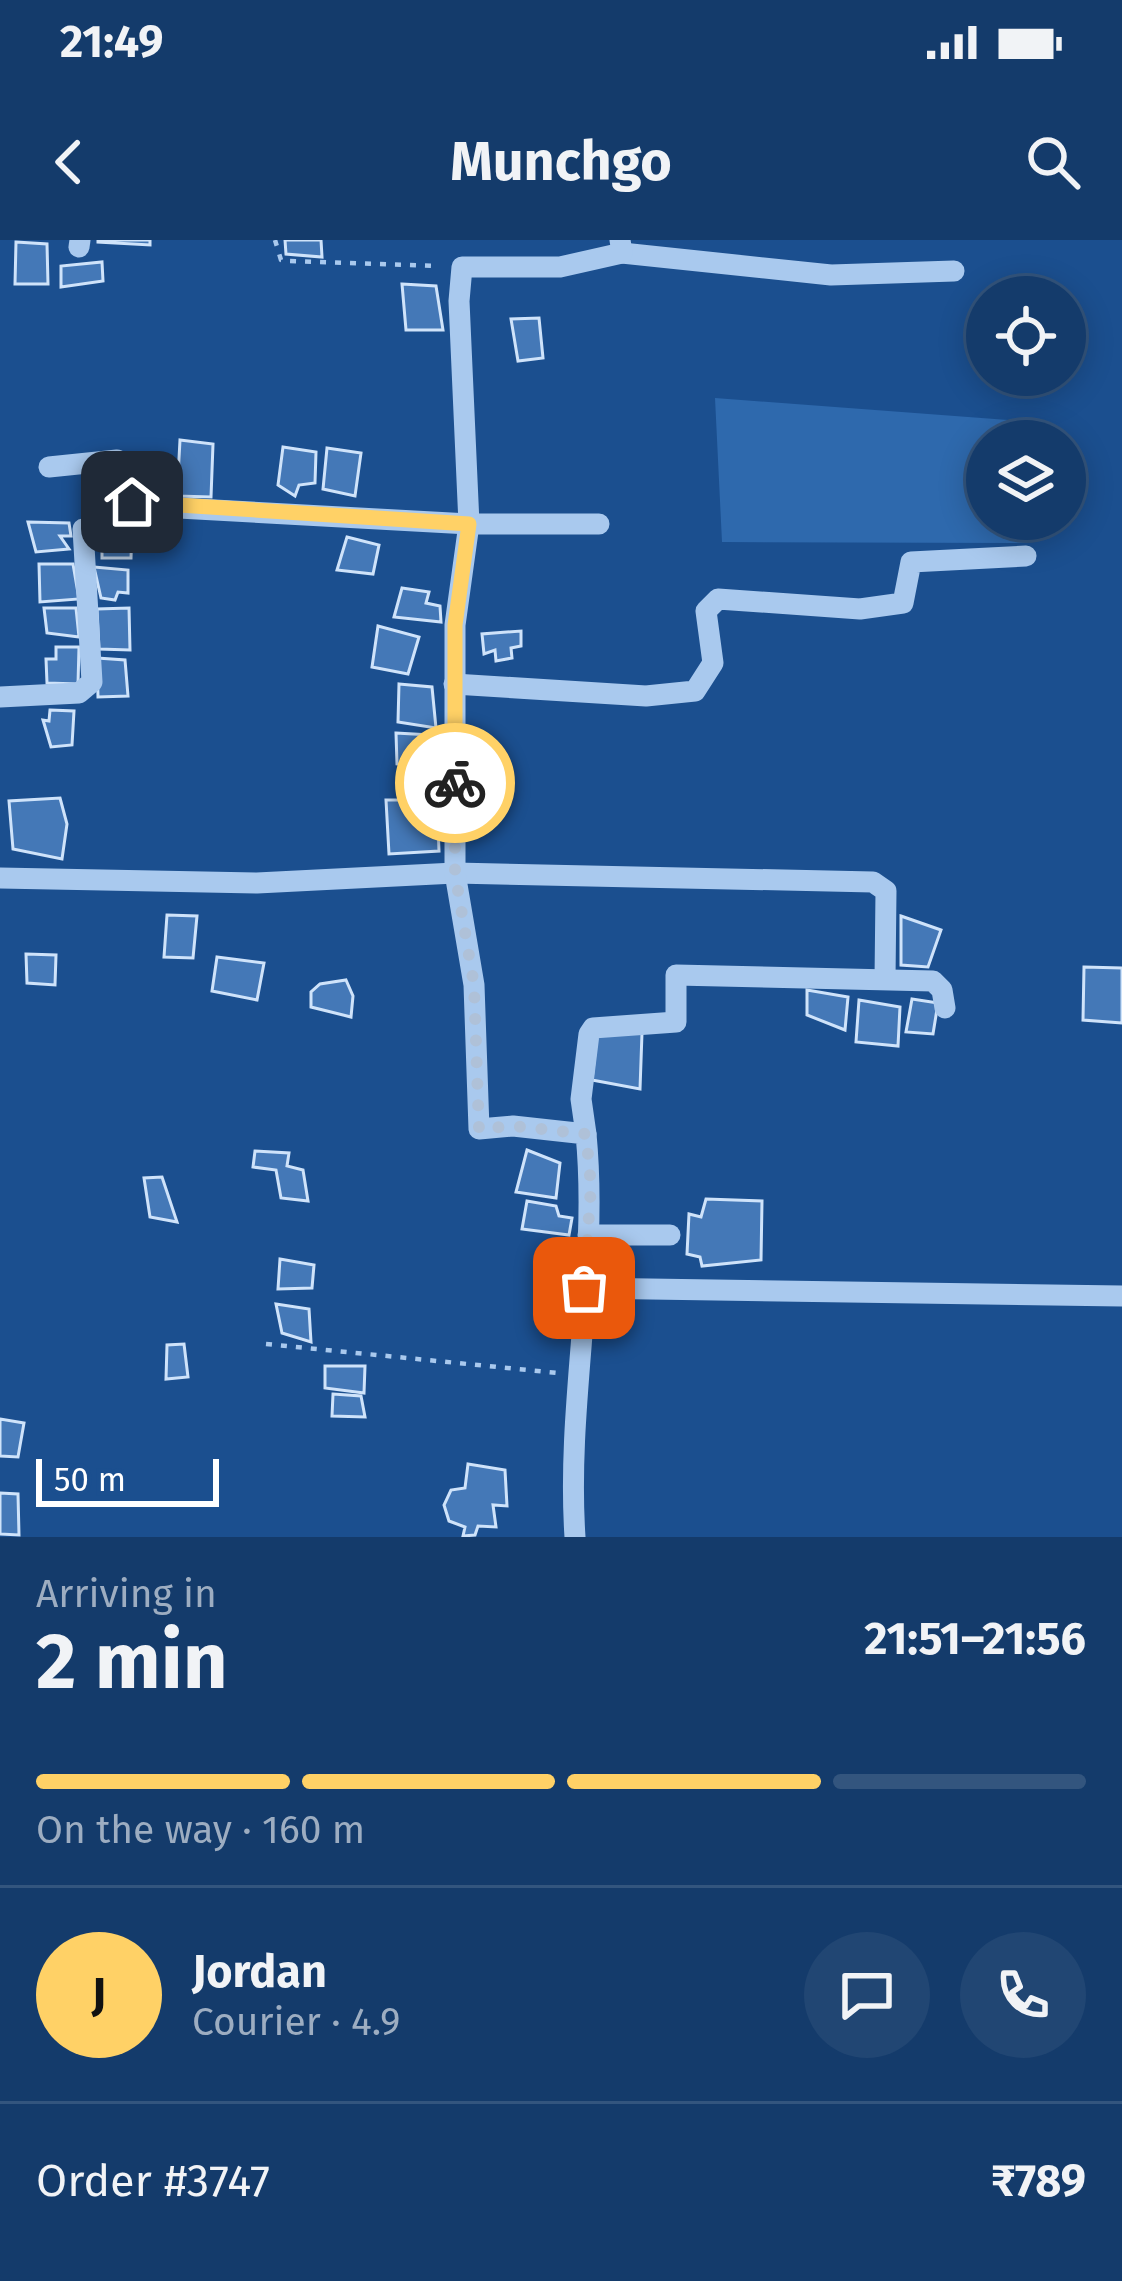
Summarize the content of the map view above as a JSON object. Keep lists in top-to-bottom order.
{
  "scale_bar": "50 m",
  "page": {
    "status": "21:49",
    "header": "Munchgo",
    "scale": "50 m",
    "heading": ["2 min", "Arriving in", "21:51–21:56"],
    "panel": [
      "Jordan",
      "Courier · 4.9",
      "Order #3747",
      "₹789"
    ],
    "bar": "On the way · 160 m",
    "round": "J"
  }
}
